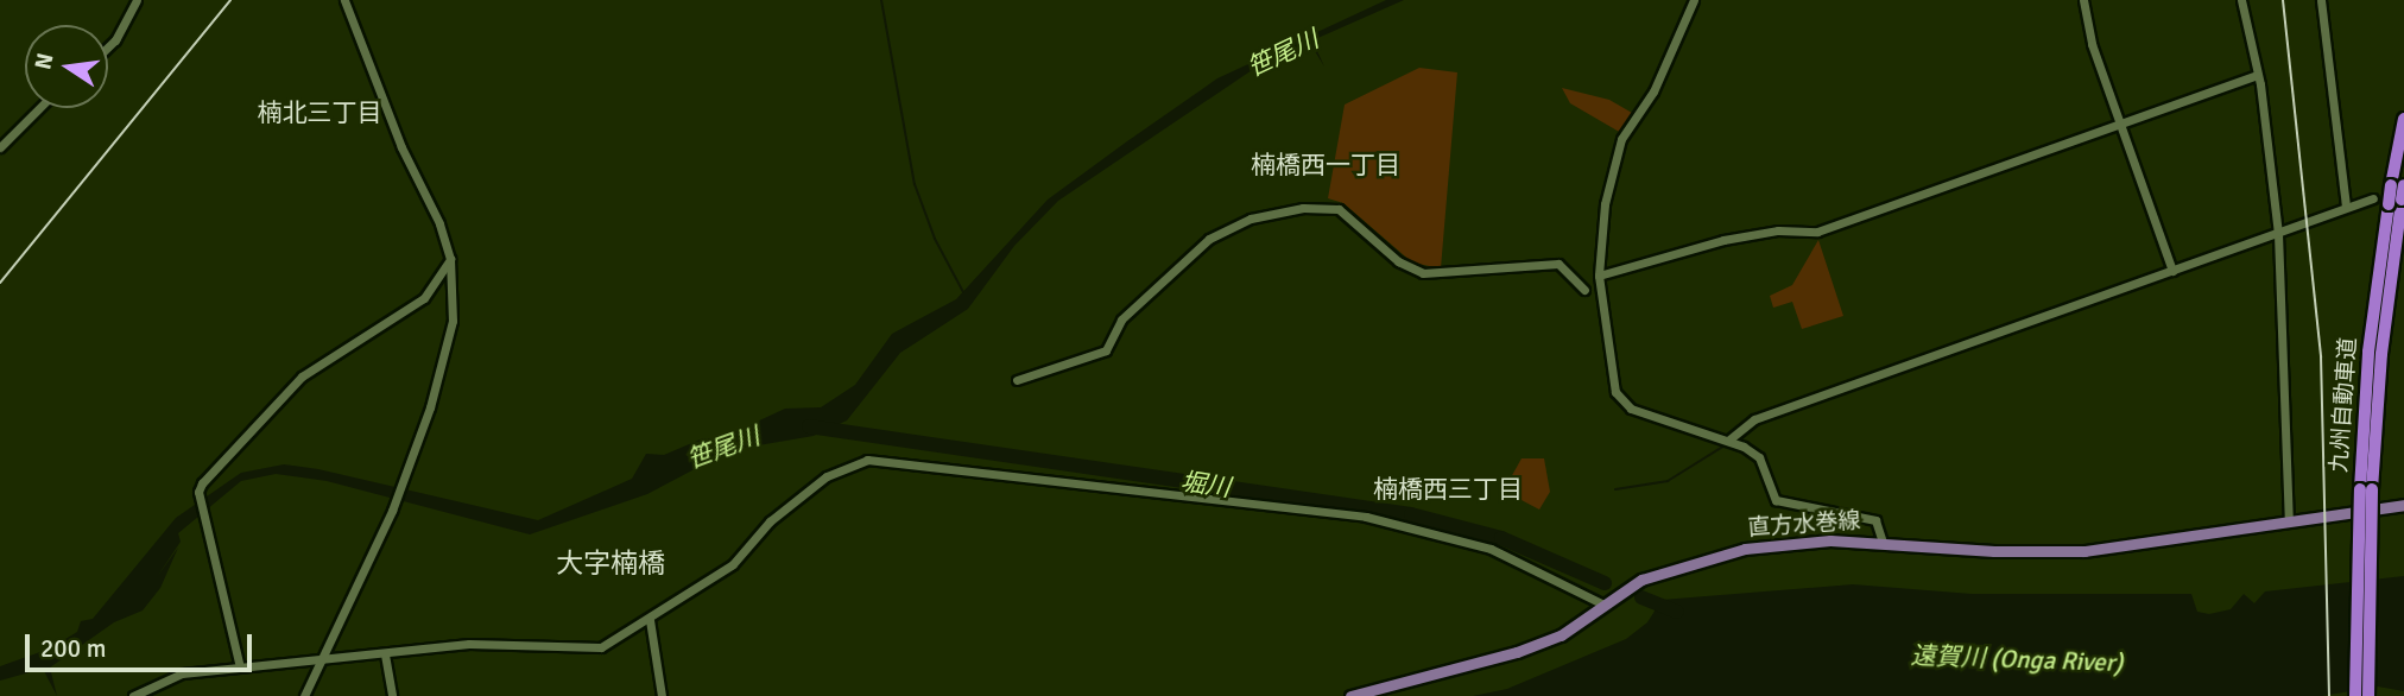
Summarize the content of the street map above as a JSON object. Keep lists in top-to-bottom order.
{
  "streets": {
    "highway": ["九州自動車道"],
    "main road": ["直方水巻線"]
  },
  "districts": [
    "楠北三丁目",
    "楠橋西一丁目",
    "楠橋西三丁目",
    "大字楠橋"
  ],
  "water": ["笹尾川", "堀川", "遠賀川 (Onga River)"],
  "scale_bar": "200 m",
  "north": "left"
}
